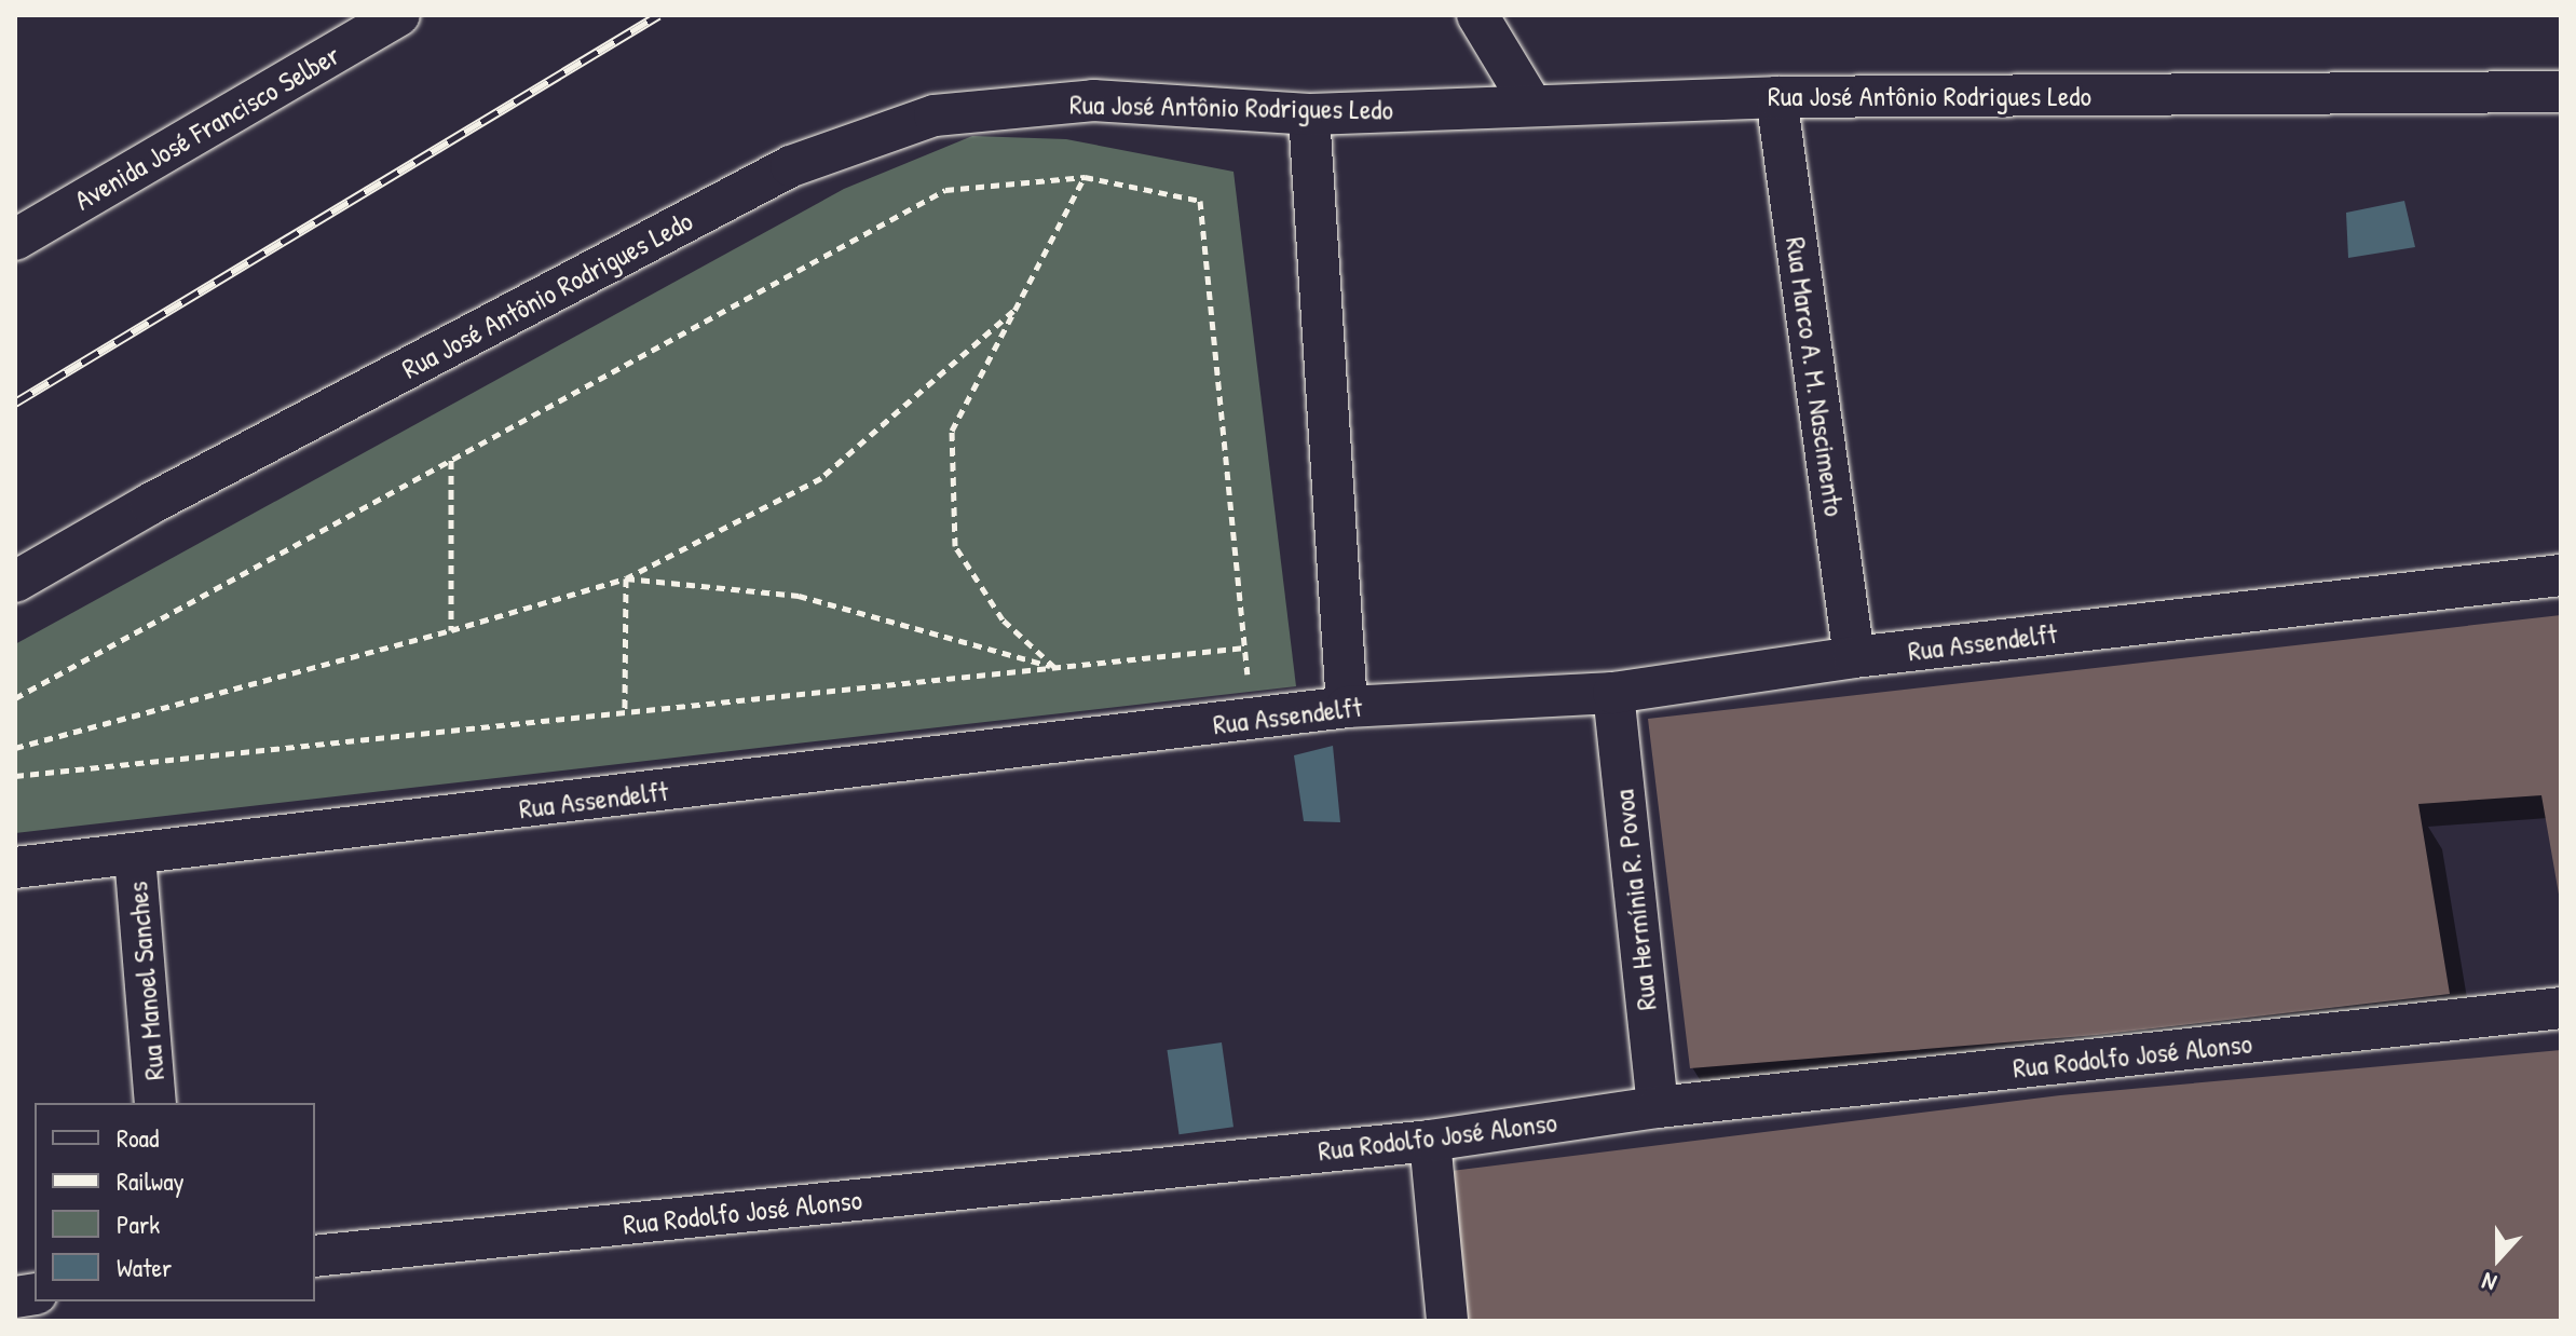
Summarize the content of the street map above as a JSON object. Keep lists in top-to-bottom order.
{
  "streets": {
    "street": [
      "Rua José Antônio Rodrigues Ledo",
      "Avenida José Francisco Selber",
      "Rua Marco A. M. Nascimento",
      "Rua Assendelft",
      "Rua Hermínia R. Povoa",
      "Rua Manoel Sanches",
      "Rua Rodolfo José Alonso"
    ]
  },
  "crossings": [
    ["Rua José Antônio Rodrigues Ledo", "Rua Marco A. M. Nascimento"],
    ["Rua Marco A. M. Nascimento", "Rua Assendelft"],
    ["Rua Assendelft", "Rua Hermínia R. Povoa"],
    ["Rua Assendelft", "Rua Manoel Sanches"],
    ["Rua Hermínia R. Povoa", "Rua Rodolfo José Alonso"]
  ],
  "legend": [
    "Road",
    "Railway",
    "Park",
    "Water"
  ],
  "north": "bottom"
}
